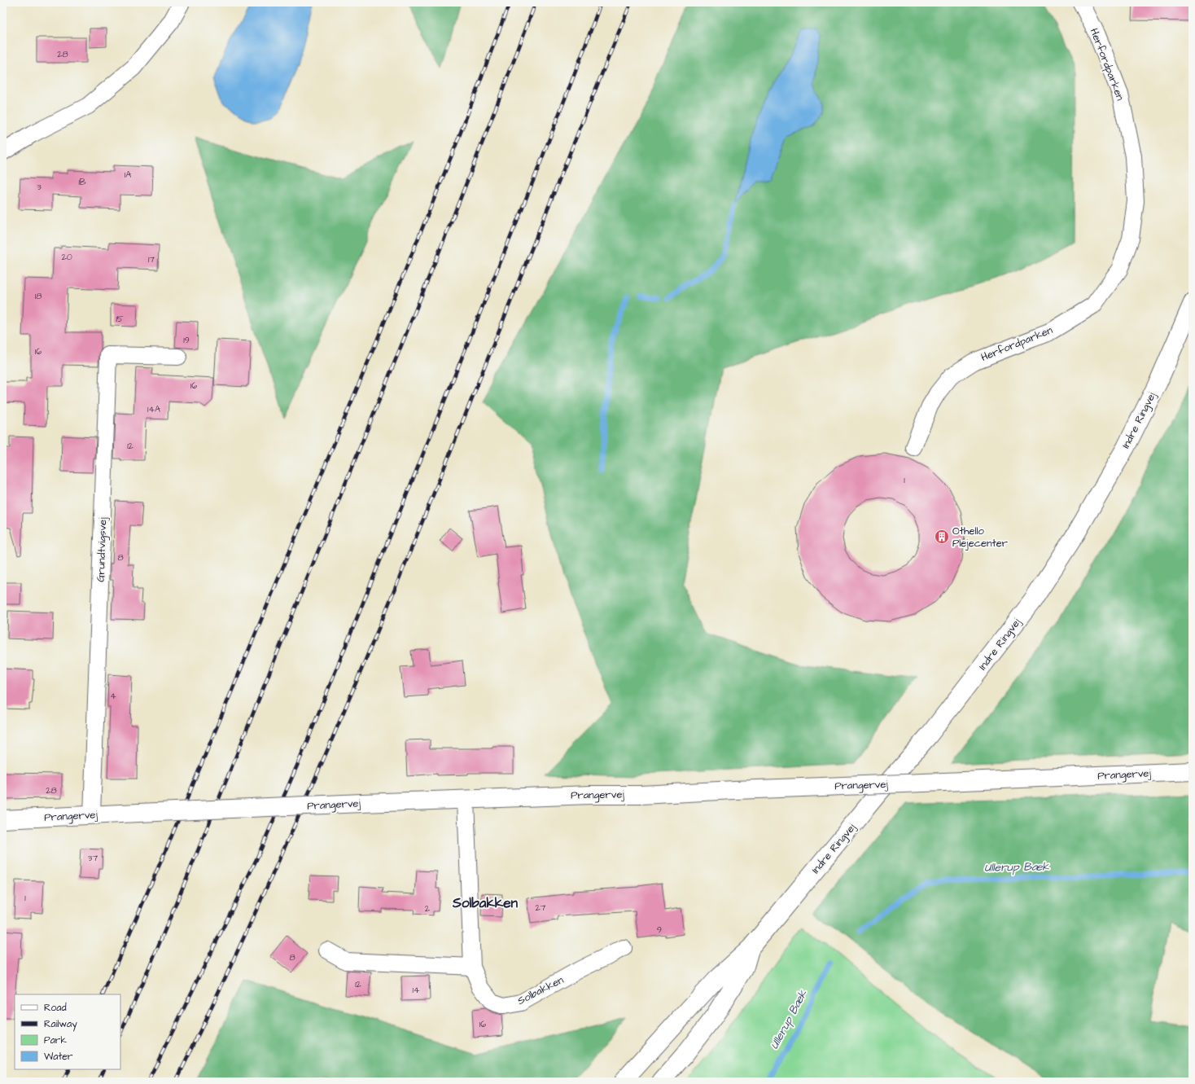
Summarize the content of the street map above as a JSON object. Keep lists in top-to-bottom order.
{
  "streets": {
    "street": [
      "Herfordparken",
      "Indre Ringvej",
      "Grundtvigsvej",
      "Prangervej",
      "Solbakken"
    ]
  },
  "crossings": [
    ["Grundtvigsvej", "Prangervej"],
    ["Prangervej", "Solbakken"]
  ],
  "districts": ["Solbakken"],
  "water": ["Ullerup Bæk"],
  "places": {
    "building": ["Othello Plejecenter"]
  },
  "house_numbers": [
    "28",
    "1A",
    "1B",
    "3",
    "20",
    "17",
    "18",
    "15",
    "19",
    "16",
    "16",
    "14A",
    "12",
    "1",
    "8",
    "4",
    "28",
    "37",
    "1",
    "27",
    "2",
    "9",
    "8",
    "12",
    "14",
    "16"
  ],
  "legend": [
    "Road",
    "Railway",
    "Park",
    "Water"
  ]
}
